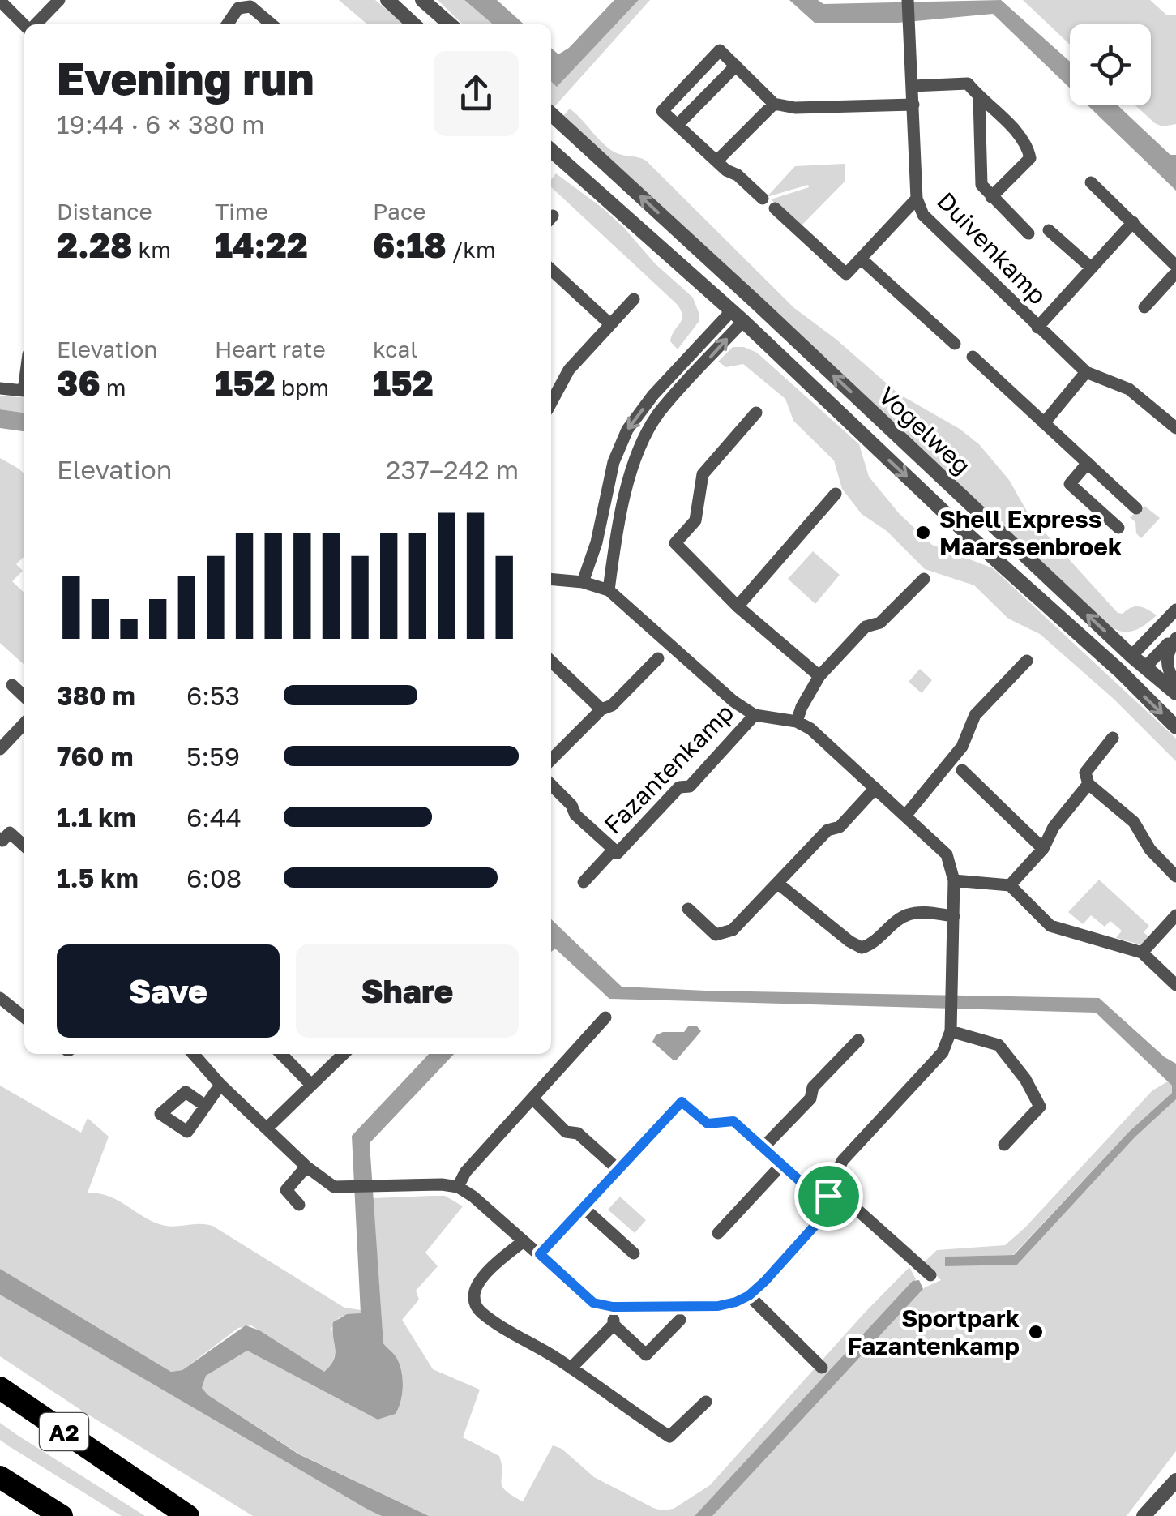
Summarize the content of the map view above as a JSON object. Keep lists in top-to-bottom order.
{
  "streets": {
    "highway": ["A2"],
    "street": ["Duivenkamp", "Vogelweg", "Fazantenkamp"]
  },
  "places": ["Shell Express Maarssenbroek", "Sportpark Fazantenkamp"],
  "page": {
    "heading": ["Evening run", "19:44 · 6 × 380 m"],
    "stats": [
      ["Distance", "2.28 km"],
      ["Time", "14:22"],
      ["Pace", "6:18 /km"],
      ["Elevation", "36 m"],
      ["Heart rate", "152 bpm"],
      ["kcal", "152"]
    ],
    "chart": ["Elevation", "237–242 m"],
    "list": [
      {
        "name": "380 m",
        "note": "6:53"
      },
      {
        "name": "760 m",
        "note": "5:59"
      },
      {
        "name": "1.1 km",
        "note": "6:44"
      },
      {
        "name": "1.5 km",
        "note": "6:08"
      }
    ],
    "buttons": ["Save", "Share"]
  }
}
